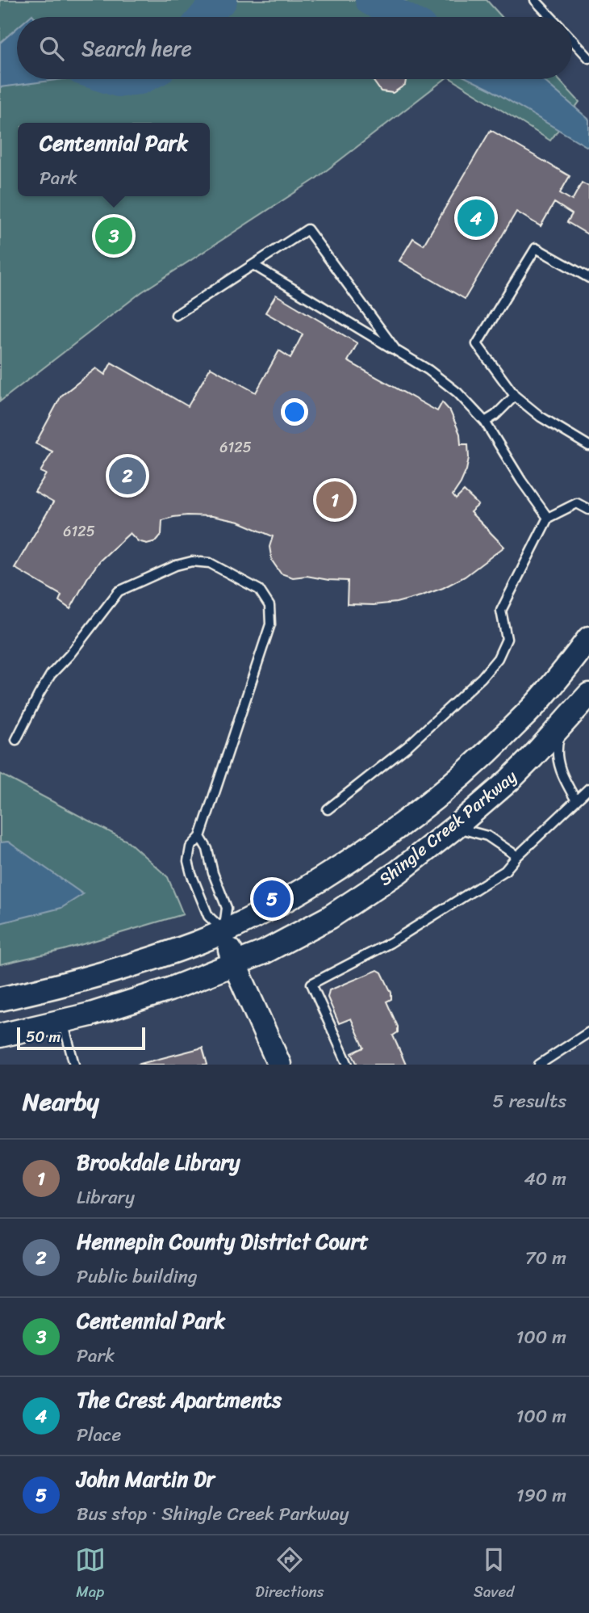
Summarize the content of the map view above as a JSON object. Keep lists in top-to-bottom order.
{
  "streets": {
    "street": ["Shingle Creek Parkway"]
  },
  "house_numbers": ["6125", "6125"],
  "scale_bar": "50 m",
  "page": {
    "search": "Search here",
    "popup": ["Centennial Park", "Park"],
    "pins": [
      "4",
      "3",
      "2",
      "1",
      "5"
    ],
    "scale": "50 m",
    "heading": ["Nearby", "5 results"],
    "list": [
      {
        "mark": "1",
        "name": "Brookdale Library",
        "note": "Library",
        "value": "40 m"
      },
      {
        "mark": "2",
        "name": "Hennepin County District Court",
        "note": "Public building",
        "value": "70 m"
      },
      {
        "mark": "3",
        "name": "Centennial Park",
        "note": "Park",
        "value": "100 m"
      },
      {
        "mark": "4",
        "name": "The Crest Apartments",
        "note": "Place",
        "value": "100 m"
      },
      {
        "mark": "5",
        "name": "John Martin Dr",
        "note": "Bus stop · Shingle Creek Parkway",
        "value": "190 m"
      }
    ],
    "nav": ["Map", "Directions", "Saved"]
  }
}
